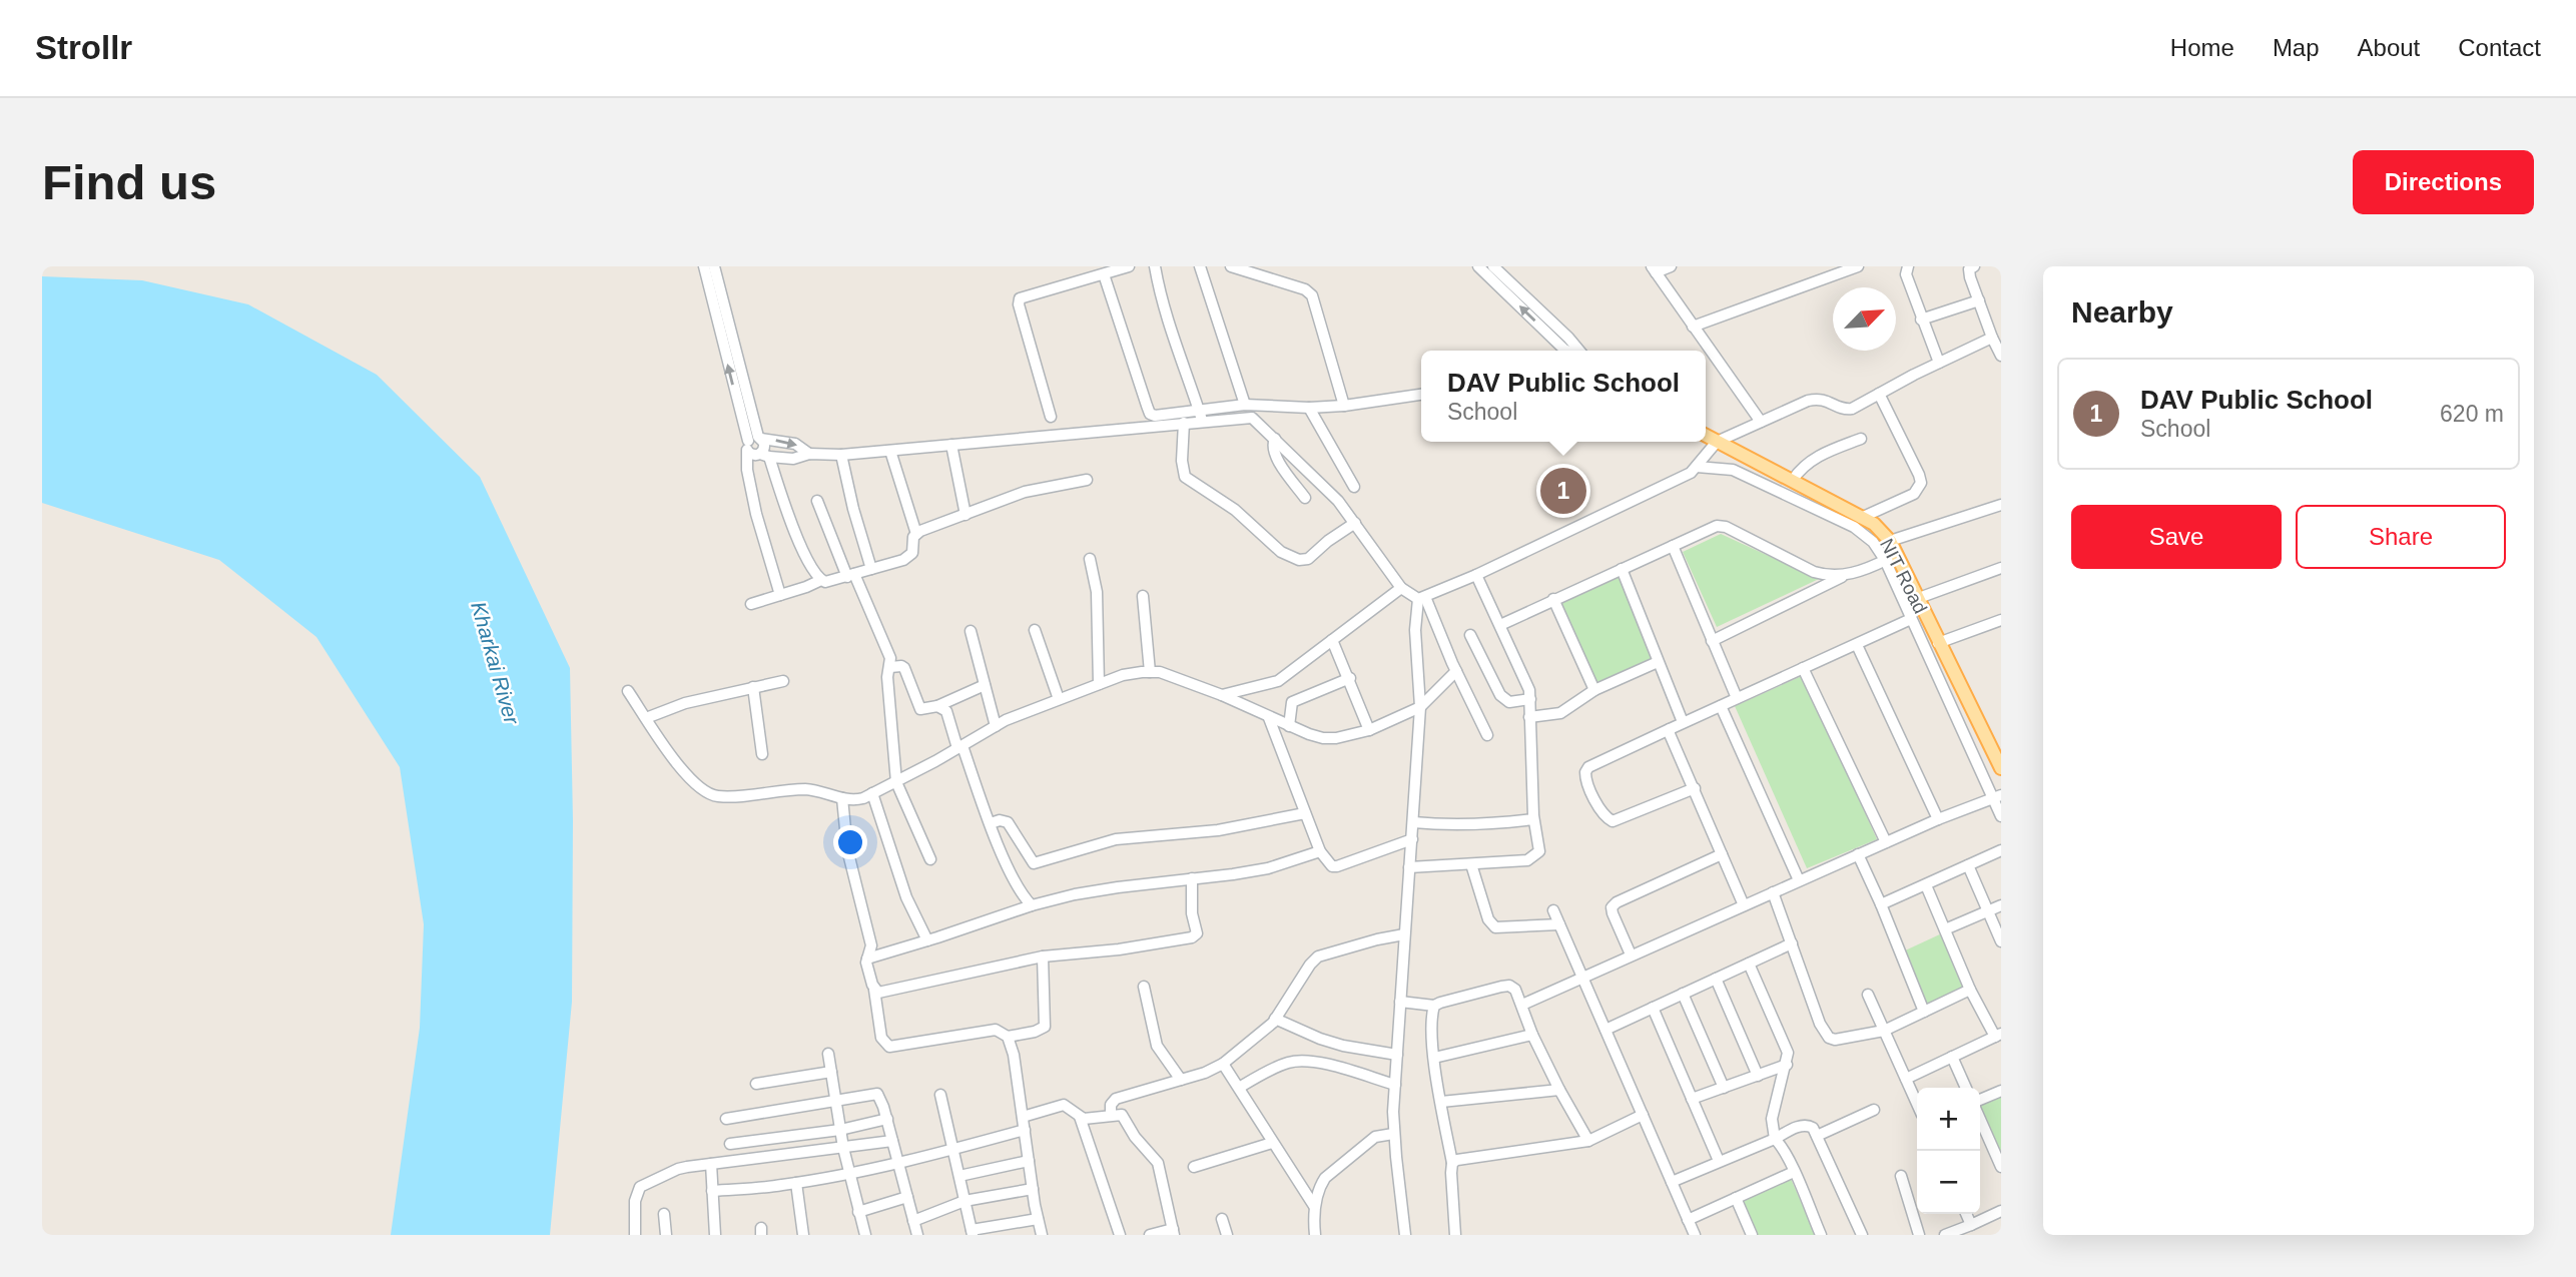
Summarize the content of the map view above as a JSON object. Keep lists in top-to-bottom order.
{
  "streets": {
    "main road": ["NIT Road"]
  },
  "water": ["Kharkai River"],
  "north": "top right",
  "page": {
    "header": "Strollr",
    "nav": [
      "Home",
      "Map",
      "About",
      "Contact"
    ],
    "buttons": [
      "Directions",
      ["Save", "Share"]
    ],
    "title": "Find us",
    "heading": "Nearby",
    "popup": ["DAV Public School", "School"],
    "list": [
      {
        "mark": "1",
        "name": "DAV Public School",
        "note": "School",
        "value": "620 m"
      }
    ],
    "pins": "1",
    "map_buttons": ["+", "−"]
  }
}
